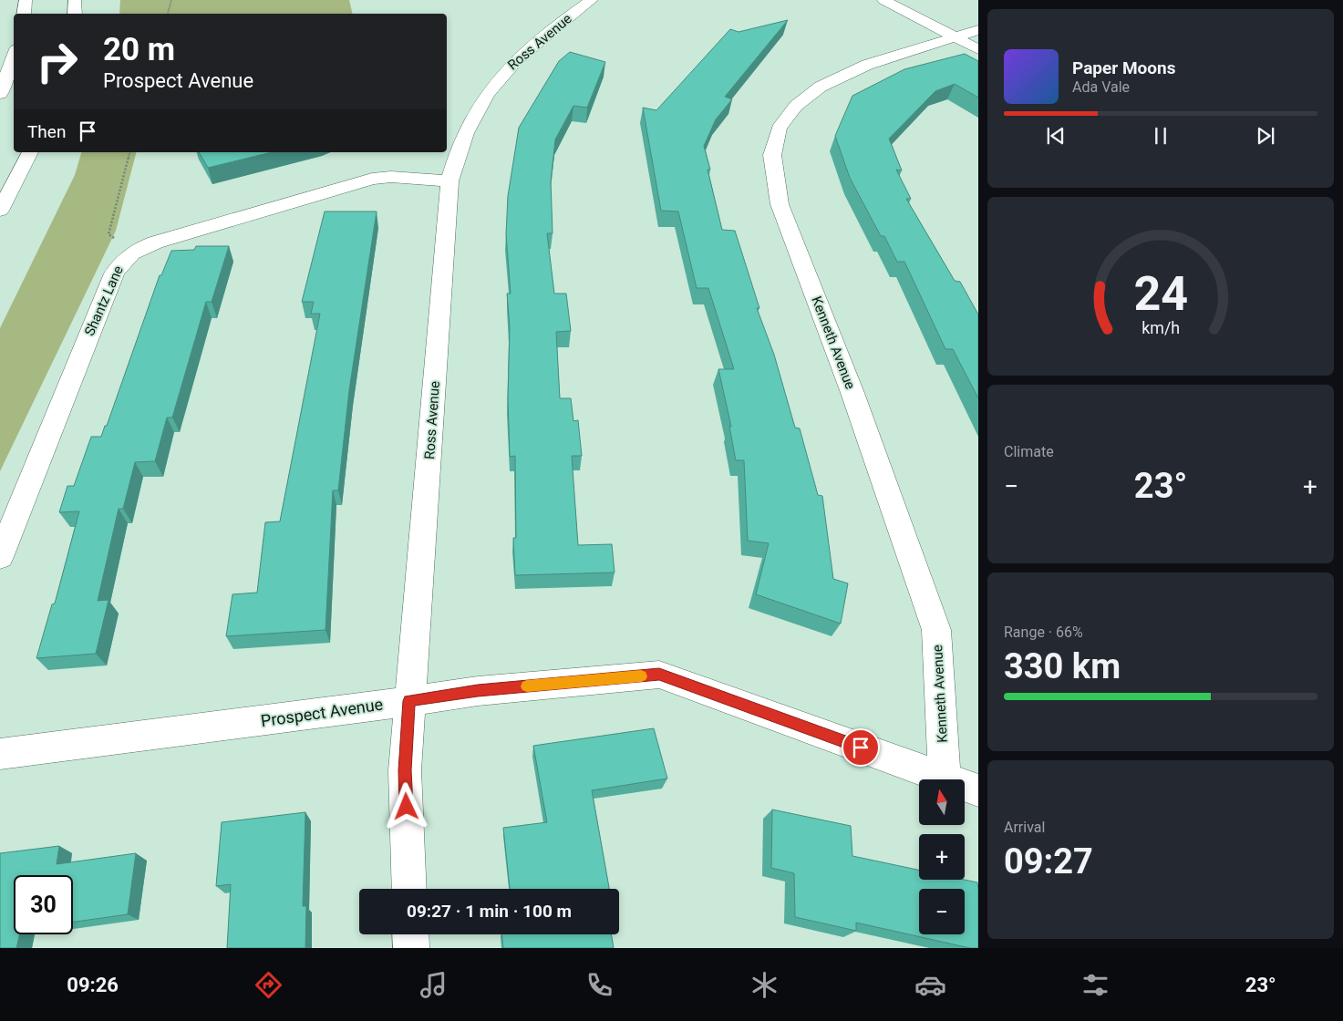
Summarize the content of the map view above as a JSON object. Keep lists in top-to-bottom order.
{
  "streets": {
    "main road": [
      "Ross Avenue",
      "Shantz Lane",
      "Kenneth Avenue",
      "Prospect Avenue"
    ]
  },
  "crossings": [
    ["Ross Avenue", "Shantz Lane"],
    ["Ross Avenue", "Prospect Avenue"],
    ["Kenneth Avenue", "Prospect Avenue"]
  ],
  "north": "top",
  "page": {
    "turn": ["20 m", "Prospect Avenue"],
    "song": ["Paper Moons", "Ada Vale"],
    "then": "Then",
    "tile": [
      "Climate",
      ["Range · 66%", "330 km"],
      ["Arrival", "09:27"]
    ],
    "heat": ["−", "23°", "+"],
    "map_buttons": ["+", "−"],
    "limit": "30",
    "trip": "09:27 · 1 min · 100 m",
    "tabs": ["09:26", "23°"],
    "gauge": ["24", "km/h"]
  }
}
